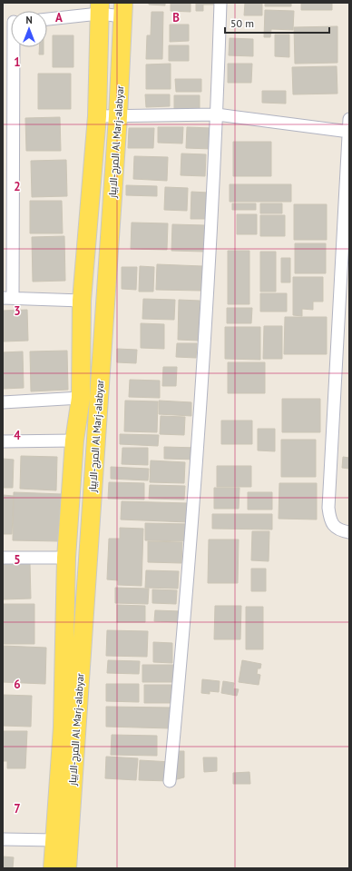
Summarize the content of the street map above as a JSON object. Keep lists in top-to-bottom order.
{
  "streets": {
    "main road": ["المرج-الابيار Al Marj-alabyar"]
  },
  "scale_bar": "50 m",
  "north": "top",
  "grid": {
    "columns": ["A", "B"],
    "rows": [
      "1",
      "2",
      "3",
      "4",
      "5",
      "6",
      "7"
    ]
  }
}
